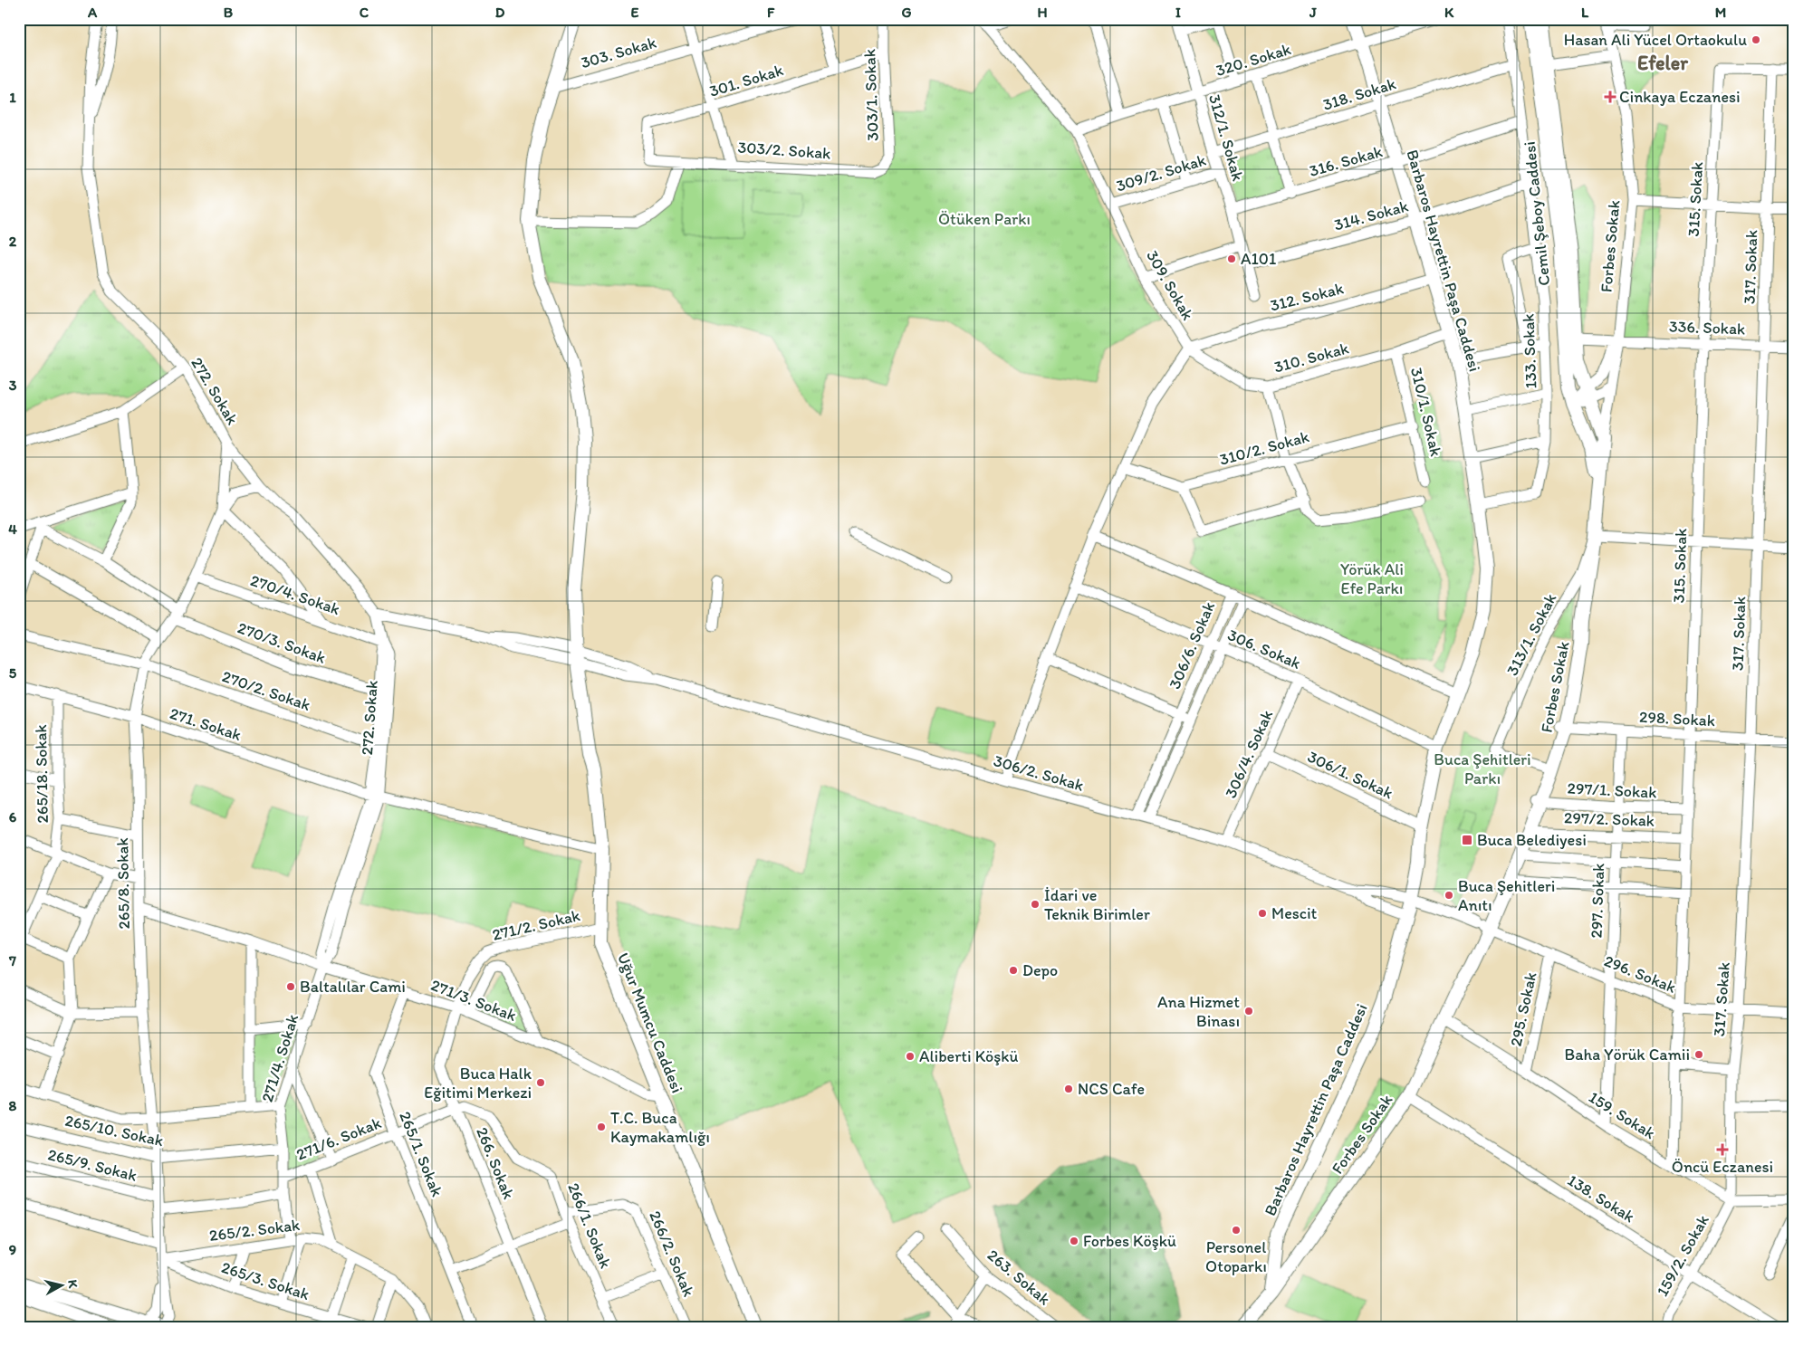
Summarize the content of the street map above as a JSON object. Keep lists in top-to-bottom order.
{
  "streets": {
    "main road": [
      "Cemil Şeboy Caddesi",
      "Forbes Sokak",
      "Barbaros Hayrettin Paşa Caddesi",
      "Uğur Mumcu Caddesi"
    ],
    "street": [
      "303. Sokak",
      "320. Sokak",
      "301. Sokak",
      "318. Sokak",
      "303/1. Sokak",
      "312/1. Sokak",
      "303/2. Sokak",
      "316. Sokak",
      "309/2. Sokak",
      "315. Sokak",
      "314. Sokak",
      "317. Sokak",
      "309. Sokak",
      "312. Sokak",
      "336. Sokak",
      "133. Sokak",
      "310. Sokak",
      "272. Sokak",
      "310/1. Sokak",
      "310/2. Sokak",
      "270/4. Sokak",
      "313/1. Sokak",
      "270/3. Sokak",
      "306/6. Sokak",
      "306. Sokak",
      "270/2. Sokak",
      "298. Sokak",
      "271. Sokak",
      "306/4. Sokak",
      "306/2. Sokak",
      "265/18. Sokak",
      "306/1. Sokak",
      "297/1. Sokak",
      "297/2. Sokak",
      "265/8. Sokak",
      "297. Sokak",
      "271/2. Sokak",
      "296. Sokak",
      "271/3. Sokak",
      "295. Sokak",
      "271/4. Sokak",
      "159. Sokak",
      "265/10. Sokak",
      "271/6. Sokak",
      "265/1. Sokak",
      "266. Sokak",
      "265/9. Sokak",
      "138. Sokak",
      "266/1. Sokak",
      "265/2. Sokak",
      "266/2. Sokak",
      "159/2. Sokak",
      "263. Sokak",
      "265/3. Sokak"
    ]
  },
  "crossings": [
    ["303. Sokak", "Uğur Mumcu Caddesi"],
    ["320. Sokak", "312/1. Sokak"],
    ["320. Sokak", "Barbaros Hayrettin Paşa Caddesi"],
    ["320. Sokak", "309. Sokak"],
    ["301. Sokak", "303/1. Sokak"],
    ["301. Sokak", "303/2. Sokak"],
    ["318. Sokak", "312/1. Sokak"],
    ["318. Sokak", "Barbaros Hayrettin Paşa Caddesi"],
    ["318. Sokak", "133. Sokak"],
    ["303/1. Sokak", "303/2. Sokak"],
    ["312/1. Sokak", "316. Sokak"],
    ["312/1. Sokak", "309/2. Sokak"],
    ["312/1. Sokak", "314. Sokak"],
    ["316. Sokak", "Barbaros Hayrettin Paşa Caddesi"],
    ["316. Sokak", "133. Sokak"],
    ["309/2. Sokak", "309. Sokak"],
    ["315. Sokak", "317. Sokak"],
    ["315. Sokak", "336. Sokak"],
    ["315. Sokak", "298. Sokak"],
    ["315. Sokak", "297/1. Sokak"],
    ["315. Sokak", "297/2. Sokak"],
    ["315. Sokak", "296. Sokak"],
    ["315. Sokak", "159. Sokak"],
    ["Cemil Şeboy Caddesi", "Forbes Sokak"],
    ["Cemil Şeboy Caddesi", "336. Sokak"],
    ["314. Sokak", "Barbaros Hayrettin Paşa Caddesi"],
    ["314. Sokak", "133. Sokak"],
    ["Forbes Sokak", "Barbaros Hayrettin Paşa Caddesi"],
    ["Forbes Sokak", "336. Sokak"],
    ["Forbes Sokak", "313/1. Sokak"],
    ["Forbes Sokak", "298. Sokak"],
    ["Forbes Sokak", "306/2. Sokak"],
    ["Forbes Sokak", "297/1. Sokak"],
    ["Forbes Sokak", "297/2. Sokak"],
    ["Forbes Sokak", "296. Sokak"],
    ["Forbes Sokak", "159. Sokak"],
    ["Forbes Sokak", "138. Sokak"],
    ["Barbaros Hayrettin Paşa Caddesi", "312. Sokak"],
    ["Barbaros Hayrettin Paşa Caddesi", "133. Sokak"],
    ["Barbaros Hayrettin Paşa Caddesi", "310. Sokak"],
    ["Barbaros Hayrettin Paşa Caddesi", "306. Sokak"],
    ["Barbaros Hayrettin Paşa Caddesi", "306/2. Sokak"],
    ["Barbaros Hayrettin Paşa Caddesi", "306/1. Sokak"],
    ["317. Sokak", "336. Sokak"],
    ["317. Sokak", "298. Sokak"],
    ["317. Sokak", "296. Sokak"],
    ["317. Sokak", "159. Sokak"],
    ["317. Sokak", "159/2. Sokak"],
    ["309. Sokak", "312. Sokak"],
    ["309. Sokak", "310. Sokak"],
    ["312. Sokak", "310. Sokak"],
    ["310. Sokak", "310/1. Sokak"],
    ["272. Sokak", "270/4. Sokak"],
    ["272. Sokak", "270/3. Sokak"],
    ["272. Sokak", "270/2. Sokak"],
    ["272. Sokak", "271. Sokak"],
    ["272. Sokak", "306/2. Sokak"],
    ["272. Sokak", "265/8. Sokak"],
    ["272. Sokak", "271/4. Sokak"],
    ["310/1. Sokak", "310/2. Sokak"],
    ["270/4. Sokak", "265/8. Sokak"],
    ["270/3. Sokak", "265/8. Sokak"],
    ["306/6. Sokak", "306. Sokak"],
    ["306/6. Sokak", "306/2. Sokak"],
    ["306. Sokak", "306/4. Sokak"],
    ["270/2. Sokak", "265/8. Sokak"],
    ["298. Sokak", "297. Sokak"],
    ["271. Sokak", "265/18. Sokak"],
    ["271. Sokak", "265/8. Sokak"],
    ["271. Sokak", "Uğur Mumcu Caddesi"],
    ["271. Sokak", "271/4. Sokak"],
    ["306/4. Sokak", "306/2. Sokak"],
    ["306/4. Sokak", "306/1. Sokak"],
    ["306/2. Sokak", "296. Sokak"],
    ["306/2. Sokak", "Uğur Mumcu Caddesi"],
    ["297/1. Sokak", "297. Sokak"],
    ["297/2. Sokak", "297. Sokak"],
    ["265/8. Sokak", "271/3. Sokak"],
    ["265/8. Sokak", "265/10. Sokak"],
    ["265/8. Sokak", "265/9. Sokak"],
    ["265/8. Sokak", "265/2. Sokak"],
    ["265/8. Sokak", "265/3. Sokak"],
    ["297. Sokak", "296. Sokak"],
    ["297. Sokak", "159. Sokak"],
    ["271/2. Sokak", "271/3. Sokak"],
    ["271/2. Sokak", "Uğur Mumcu Caddesi"],
    ["271/2. Sokak", "266. Sokak"],
    ["296. Sokak", "295. Sokak"],
    ["271/3. Sokak", "Uğur Mumcu Caddesi"],
    ["271/3. Sokak", "271/4. Sokak"],
    ["271/3. Sokak", "265/1. Sokak"],
    ["271/3. Sokak", "266. Sokak"],
    ["295. Sokak", "159. Sokak"],
    ["271/4. Sokak", "265/10. Sokak"],
    ["271/4. Sokak", "271/6. Sokak"],
    ["271/4. Sokak", "265/2. Sokak"],
    ["159. Sokak", "159/2. Sokak"],
    ["271/6. Sokak", "265/1. Sokak"],
    ["271/6. Sokak", "266. Sokak"],
    ["271/6. Sokak", "266/1. Sokak"],
    ["266. Sokak", "266/1. Sokak"],
    ["138. Sokak", "159/2. Sokak"],
    ["266/1. Sokak", "266/2. Sokak"],
    ["265/2. Sokak", "265/3. Sokak"]
  ],
  "districts": ["Efeler"],
  "parks": ["Ötüken Parkı", "Yörük Ali Efe Parkı", "Buca Şehitleri Parkı"],
  "places": {
    "other": [
      "Hasan Ali Yücel Ortaokulu",
      "A101",
      "Buca Şehitleri Anıtı",
      "İdari ve Teknik Birimler",
      "Mescit",
      "Depo",
      "Baltalılar Cami",
      "Ana Hizmet Binası",
      "Baha Yörük Camii",
      "Aliberti Köşkü",
      "Buca Halk Eğitimi Merkezi",
      "NCS Cafe",
      "T.C. Buca Kaymakamlığı",
      "Personel Otoparkı",
      "Forbes Köşkü"
    ],
    "health": ["Cinkaya Eczanesi", "Öncü Eczanesi"],
    "transit": ["Buca Belediyesi"]
  },
  "north": "right",
  "grid": {
    "columns": [
      "A",
      "B",
      "C",
      "D",
      "E",
      "F",
      "G",
      "H",
      "I",
      "J",
      "K",
      "L",
      "M"
    ],
    "rows": [
      "1",
      "2",
      "3",
      "4",
      "5",
      "6",
      "7",
      "8",
      "9"
    ]
  }
}
